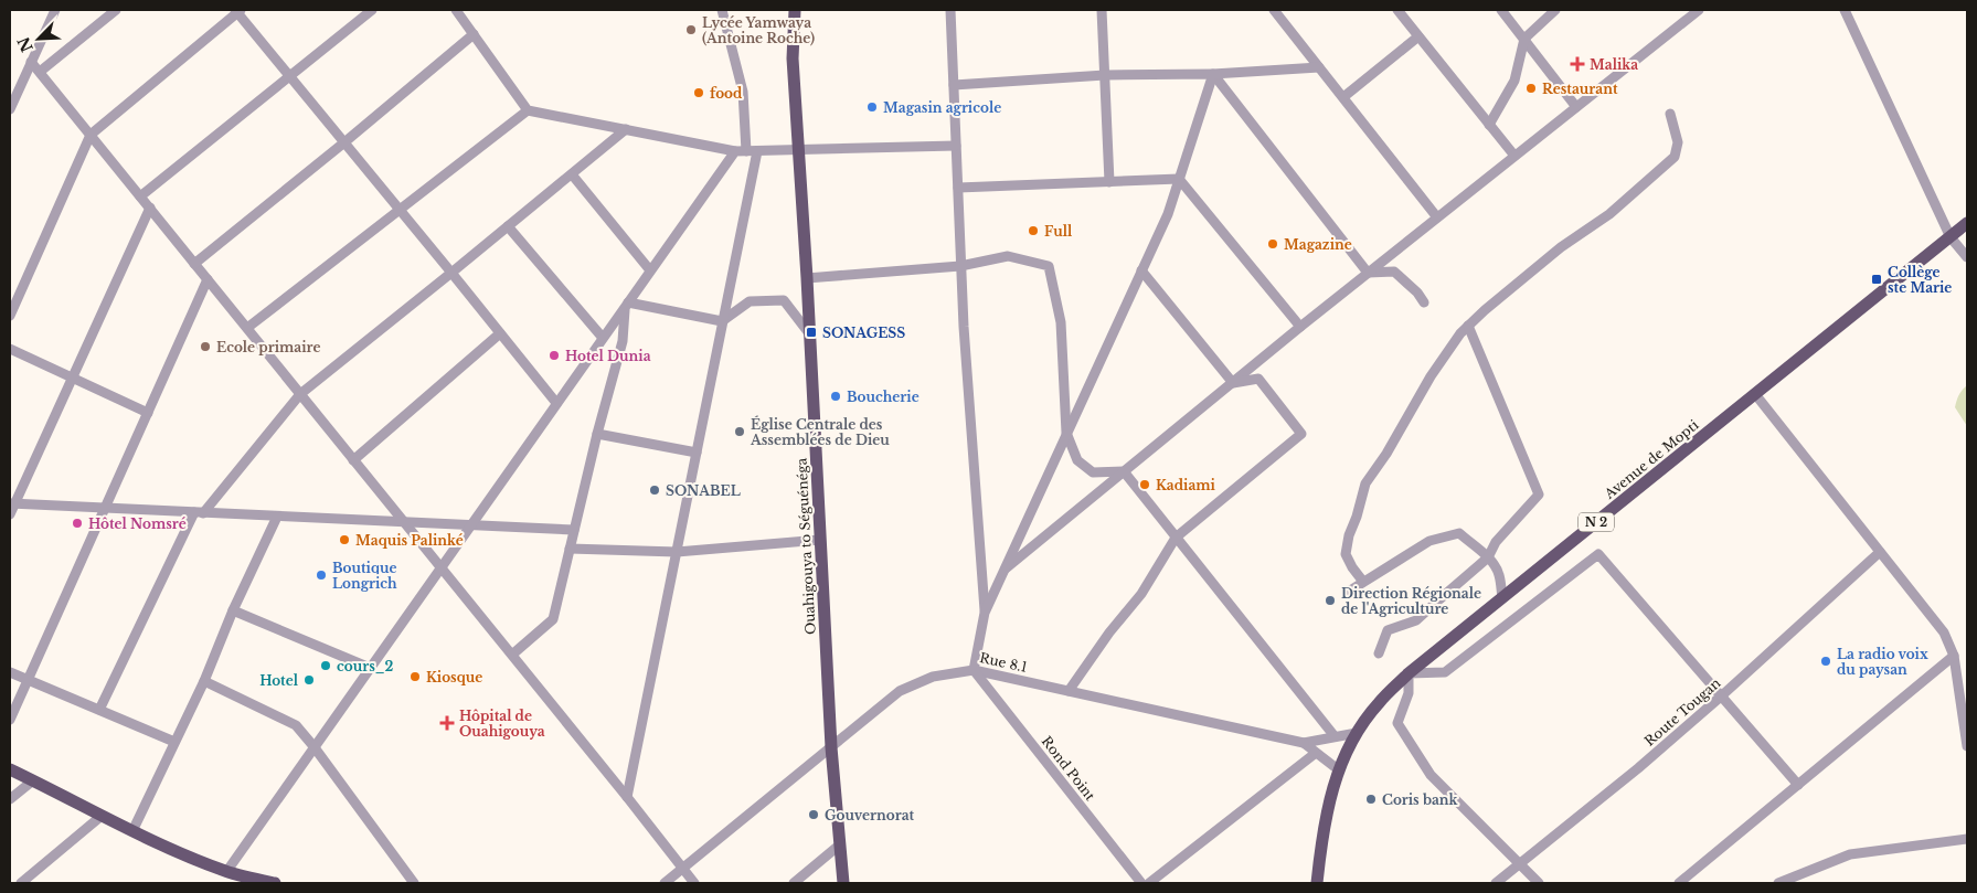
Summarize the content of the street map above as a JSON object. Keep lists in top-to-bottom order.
{
  "streets": {
    "main road": ["Avenue de Mopti", "N 2", "Ouahigouya to Séguénéga"],
    "street": ["Rue 8.1", "Route Tougan", "Rond Point"]
  },
  "crossings": [
    ["Avenue de Mopti", "Rue 8.1"],
    ["Ouahigouya to Séguénéga", "Rue 8.1"],
    ["Rue 8.1", "Rond Point"]
  ],
  "places": {
    "other": [
      "Lycée Yamwaya (Antoine Roche)",
      "Restaurant",
      "food",
      "Magasin agricole",
      "Full",
      "Magazine",
      "Ecole primaire",
      "Hotel Dunia",
      "Boucherie",
      "Église Centrale des Assemblées de Dieu",
      "Kadiami",
      "SONABEL",
      "Hôtel Nomsré",
      "Maquis Palinké",
      "Boutique Longrich",
      "Direction Régionale de l'Agriculture",
      "La radio voix du paysan",
      "cours_2",
      "Kiosque",
      "Hotel",
      "Coris bank",
      "Gouvernorat"
    ],
    "health": ["Malika", "Hôpital de Ouahigouya"],
    "transit": ["Collège ste Marie", "SONAGESS"]
  },
  "north": "bottom left"
}
